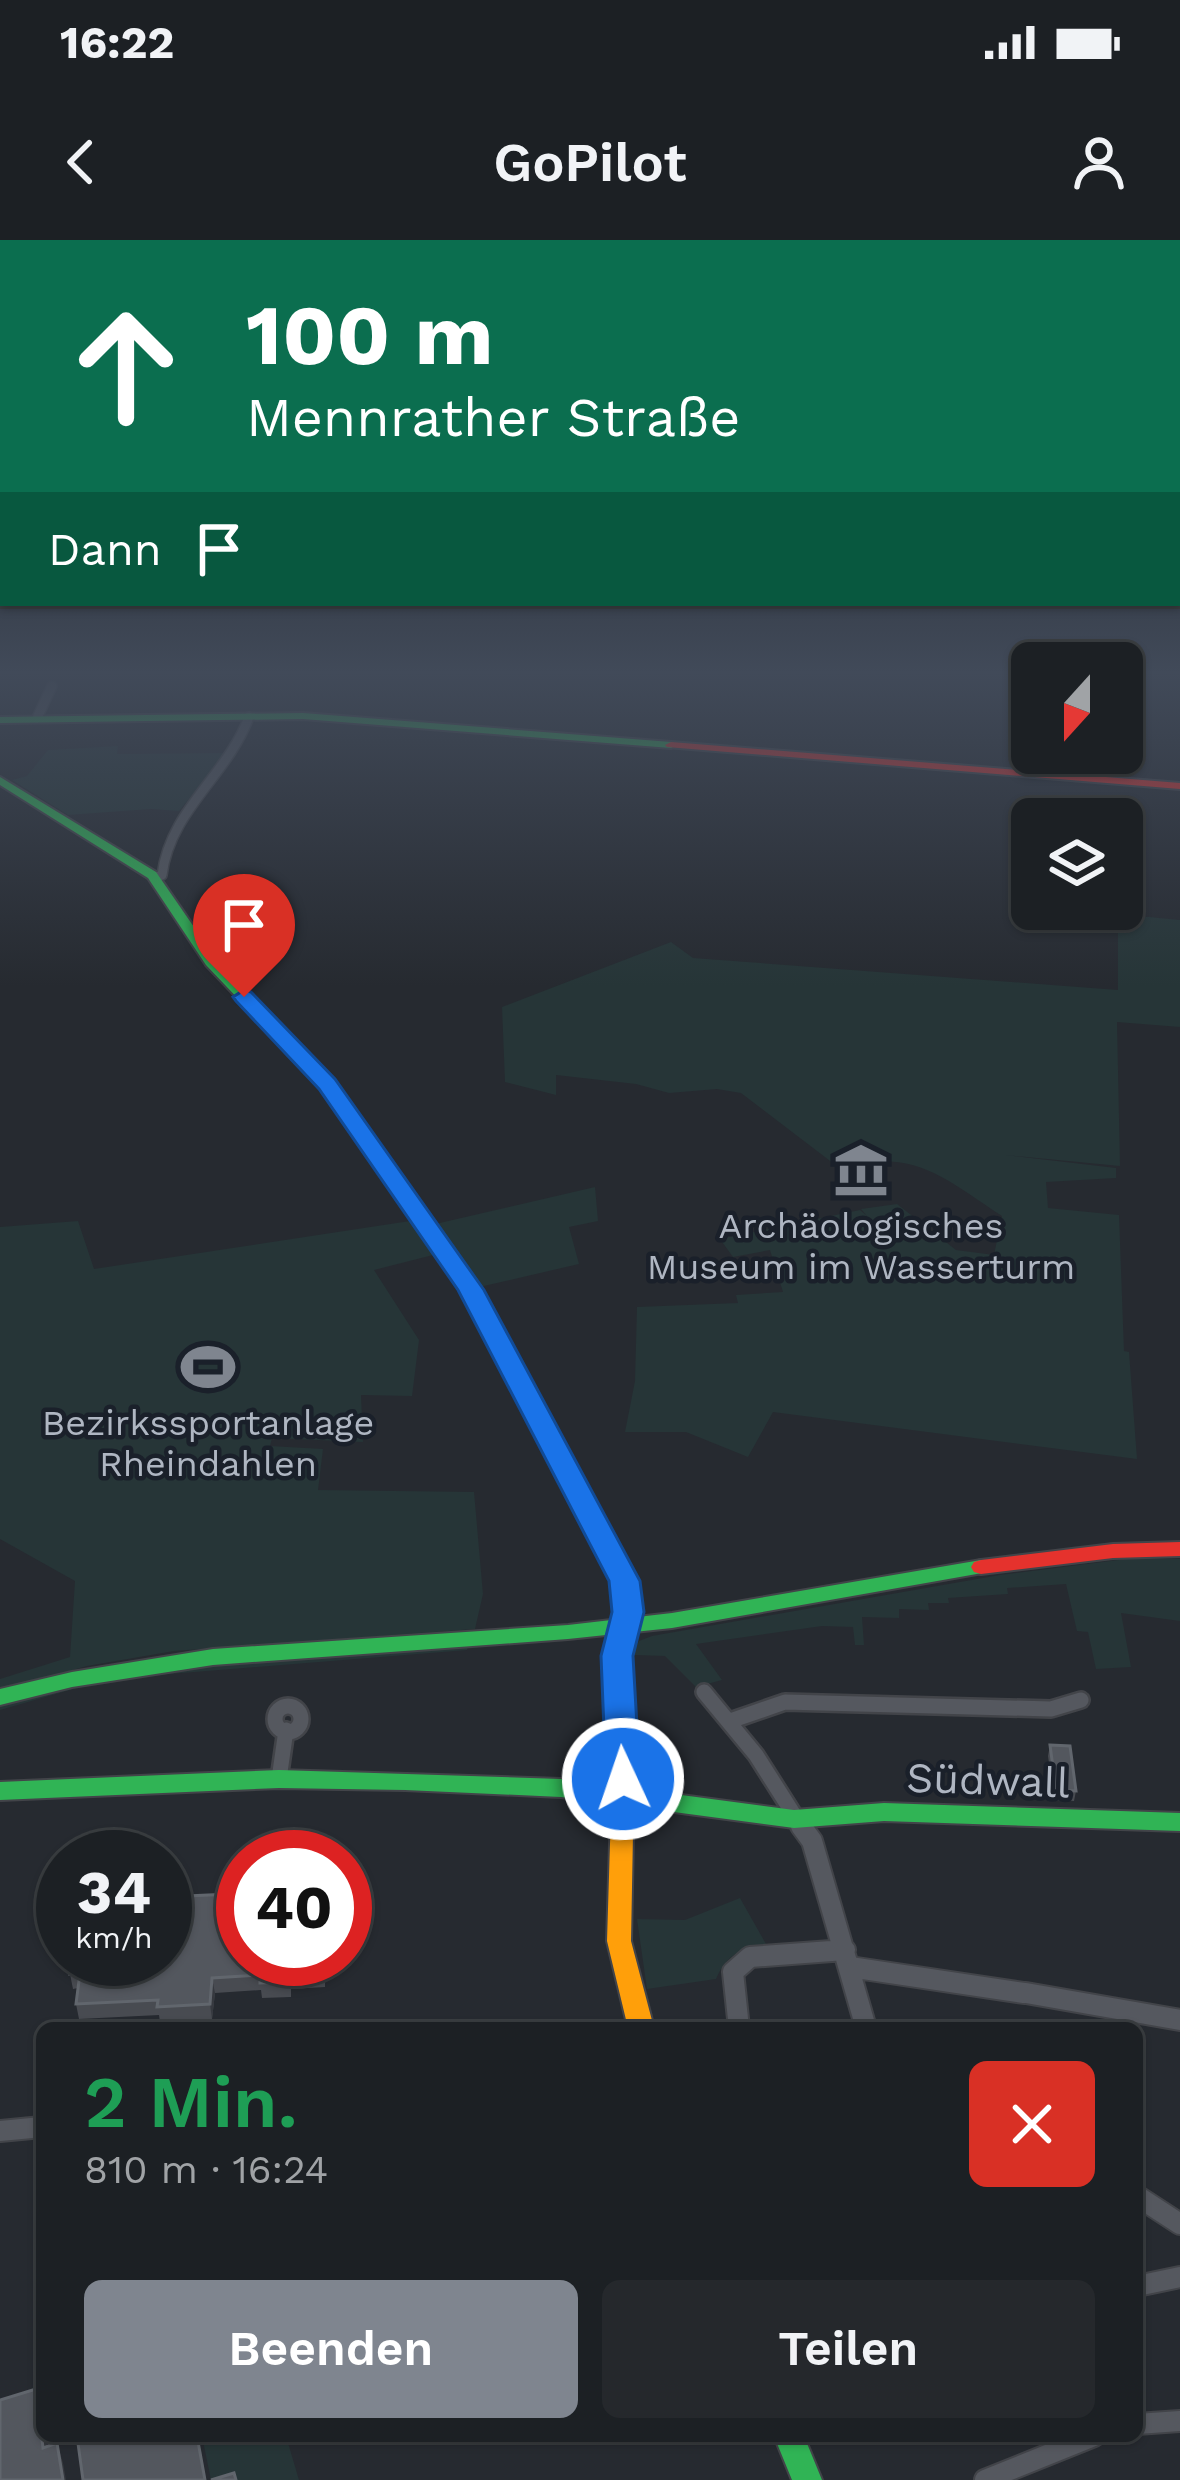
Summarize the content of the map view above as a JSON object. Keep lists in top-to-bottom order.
{
  "streets": {
    "street": ["Südwall"]
  },
  "places": {
    "museum": ["Archäologisches Museum im Wasserturm"],
    "sports": ["Bezirkssportanlage Rheindahlen"]
  },
  "north": "bottom",
  "page": {
    "status": "16:22",
    "header": "GoPilot",
    "turn": ["100 m", "Mennrather Straße"],
    "then": "Dann",
    "speed": "34 km/h",
    "limit": "40",
    "heading": ["2 Min.", "810 m · 16:24"],
    "buttons": ["Beenden", "Teilen"]
  }
}
